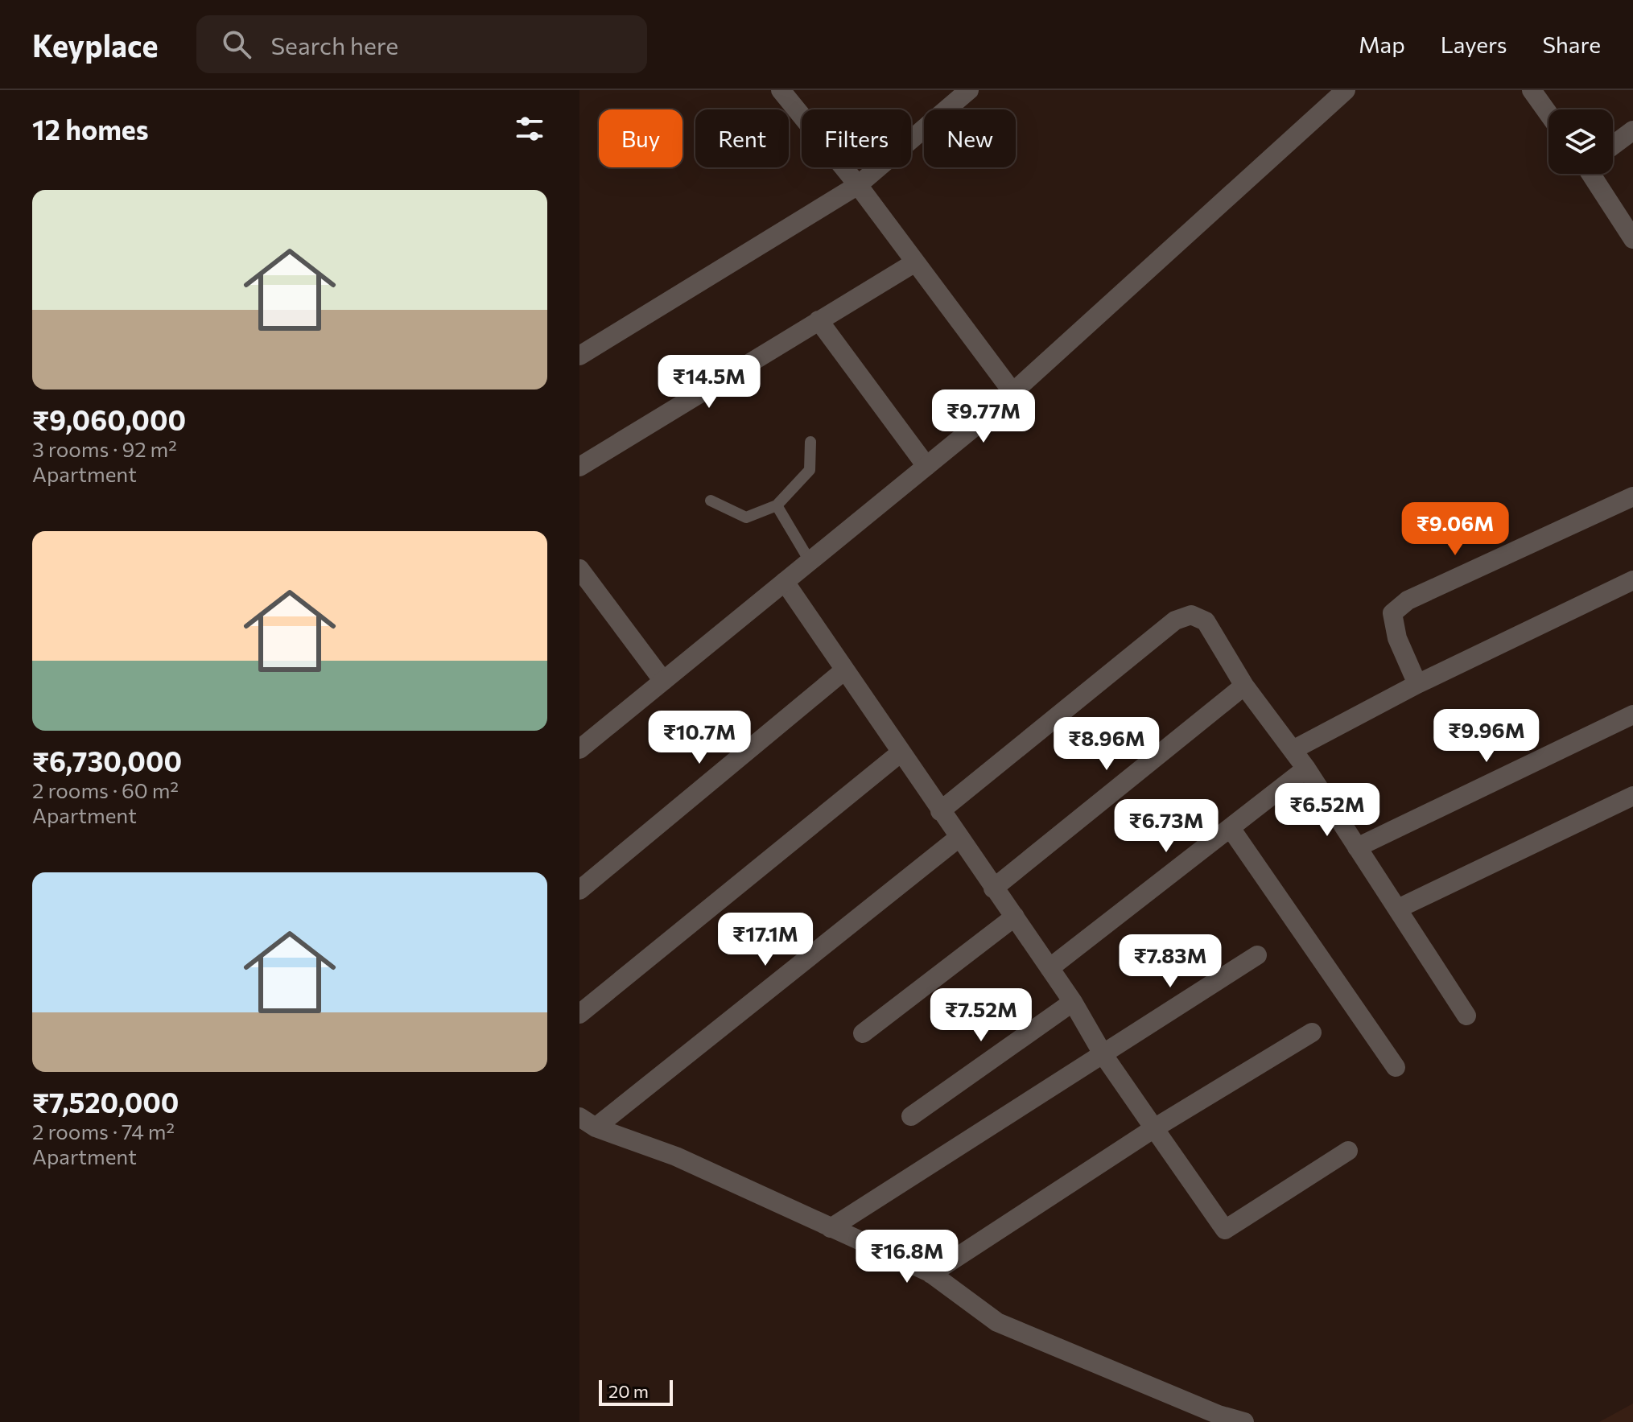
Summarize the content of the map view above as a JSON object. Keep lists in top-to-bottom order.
{
  "scale_bar": "20 m",
  "page": {
    "header": "Keyplace",
    "search": "Search here",
    "nav": ["Map", "Layers", "Share"],
    "heading": "12 homes",
    "chip": [
      "Buy",
      "Rent",
      "Filters",
      "New"
    ],
    "list": [
      {
        "name": "₹9,060,000",
        "note": "3 rooms · 92 m² · Apartment"
      },
      {
        "name": "₹6,730,000",
        "note": "2 rooms · 60 m² · Apartment"
      },
      {
        "name": "₹7,520,000",
        "note": "2 rooms · 74 m² · Apartment"
      }
    ],
    "price": [
      "₹14.5M",
      "₹9.77M",
      "₹9.06M",
      "₹9.96M",
      "₹10.7M",
      "₹8.96M",
      "₹6.52M",
      "₹6.73M",
      "₹17.1M",
      "₹7.83M",
      "₹7.52M",
      "₹16.8M"
    ],
    "scale": "20 m"
  }
}
